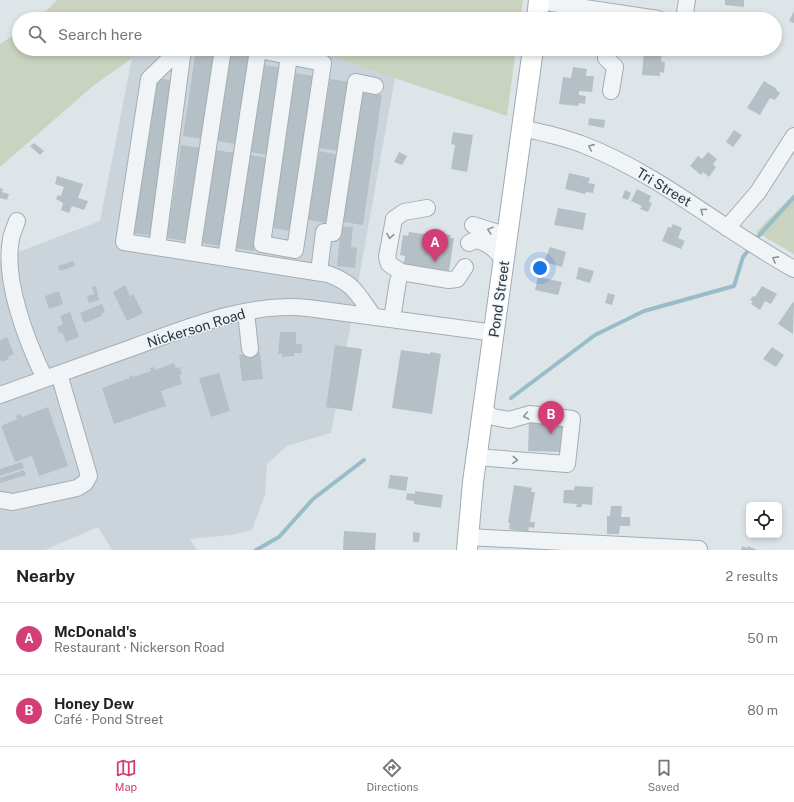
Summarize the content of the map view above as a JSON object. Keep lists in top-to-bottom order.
{
  "streets": {
    "main road": ["Pond Street"],
    "street": ["Tri Street", "Nickerson Road"]
  },
  "crossings": [
    ["Tri Street", "Pond Street"],
    ["Pond Street", "Nickerson Road"]
  ],
  "one_way": ["Tri Street"],
  "page": {
    "search": "Search here",
    "pins": ["A", "B"],
    "heading": ["Nearby", "2 results"],
    "list": [
      {
        "mark": "A",
        "name": "McDonald's",
        "note": "Restaurant · Nickerson Road",
        "value": "50 m"
      },
      {
        "mark": "B",
        "name": "Honey Dew",
        "note": "Café · Pond Street",
        "value": "80 m"
      }
    ],
    "nav": ["Map", "Directions", "Saved"]
  }
}
